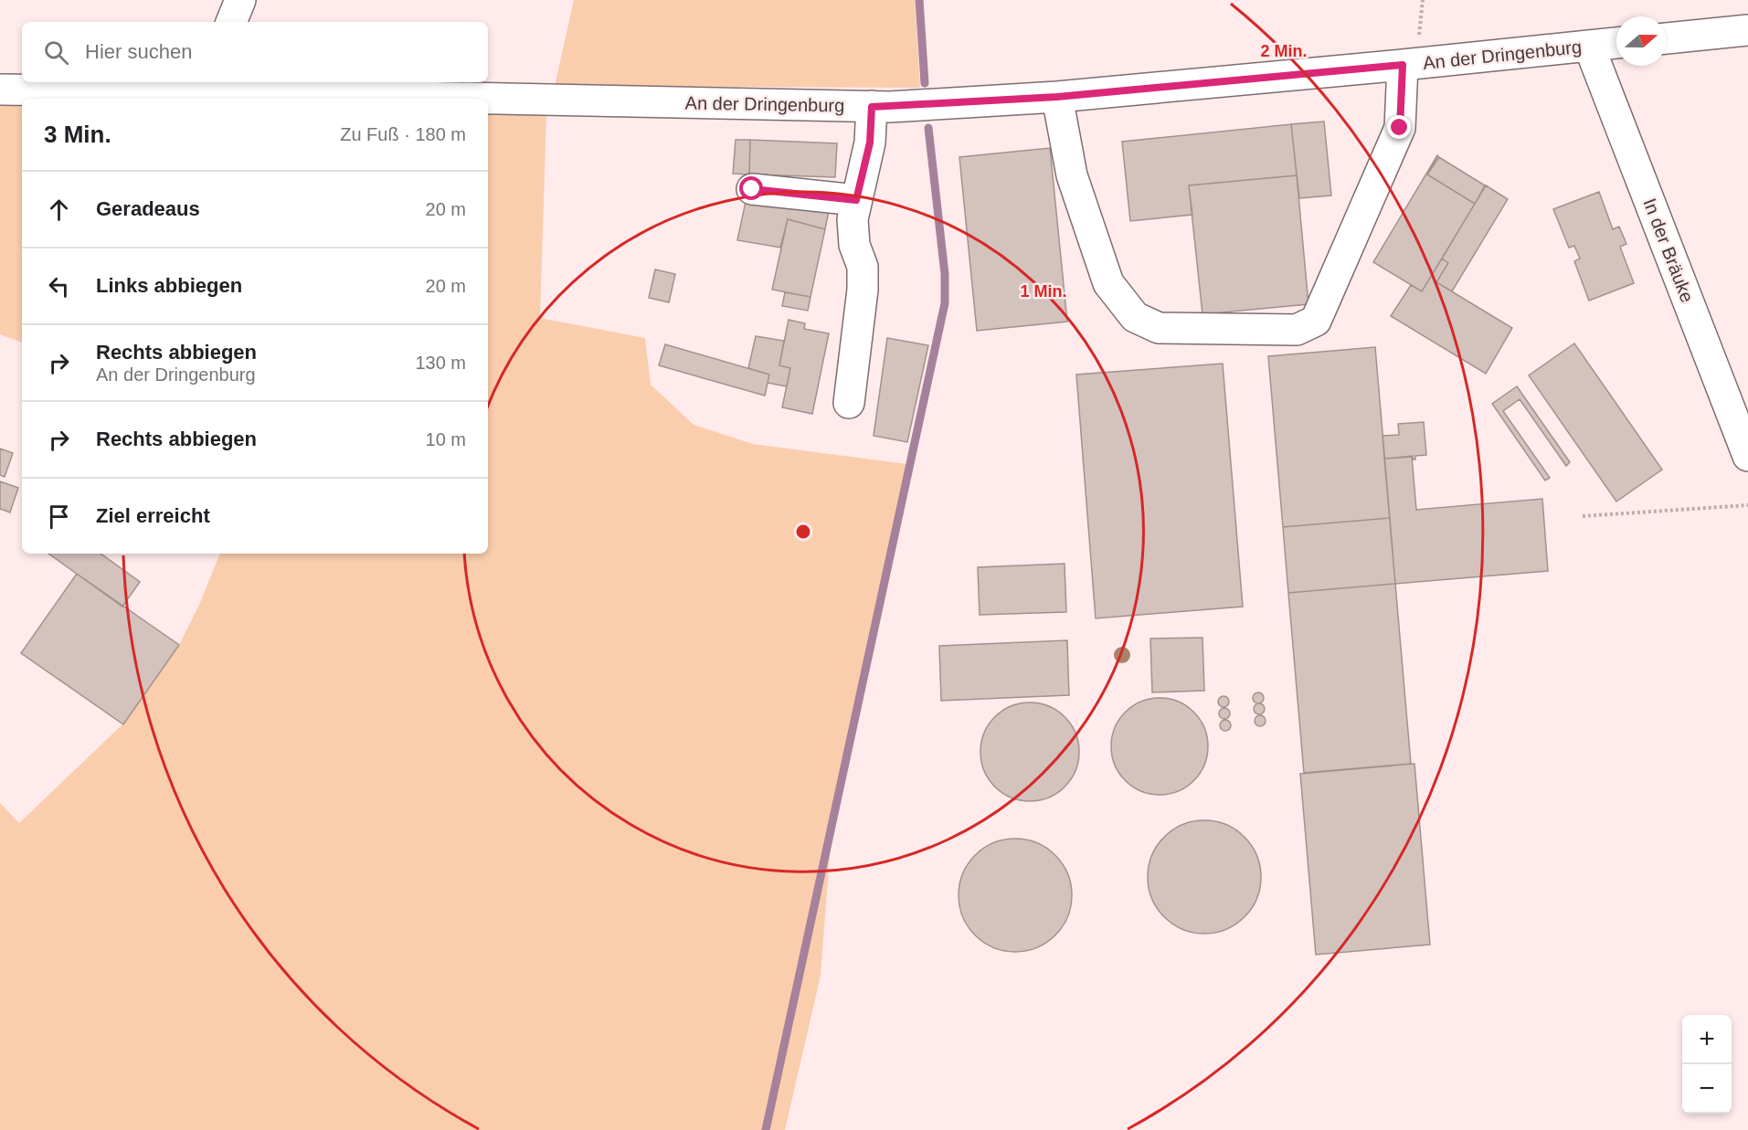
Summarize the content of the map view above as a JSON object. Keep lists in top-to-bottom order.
{
  "streets": {
    "street": ["An der Dringenburg", "In der Bräuke"]
  },
  "crossings": [
    ["An der Dringenburg", "In der Bräuke"]
  ],
  "north": "right",
  "page": {
    "search": "Hier suchen",
    "heading": ["3 Min.", "Zu Fuß · 180 m"],
    "list": [
      ["Geradeaus", "20 m"],
      ["Links abbiegen", "20 m"],
      ["Rechts abbiegen", "An der Dringenburg", "130 m"],
      ["Rechts abbiegen", "10 m"],
      "Ziel erreicht"
    ],
    "map_buttons": ["+", "−"]
  },
  "rings": ["2 Min.", "1 Min."]
}
